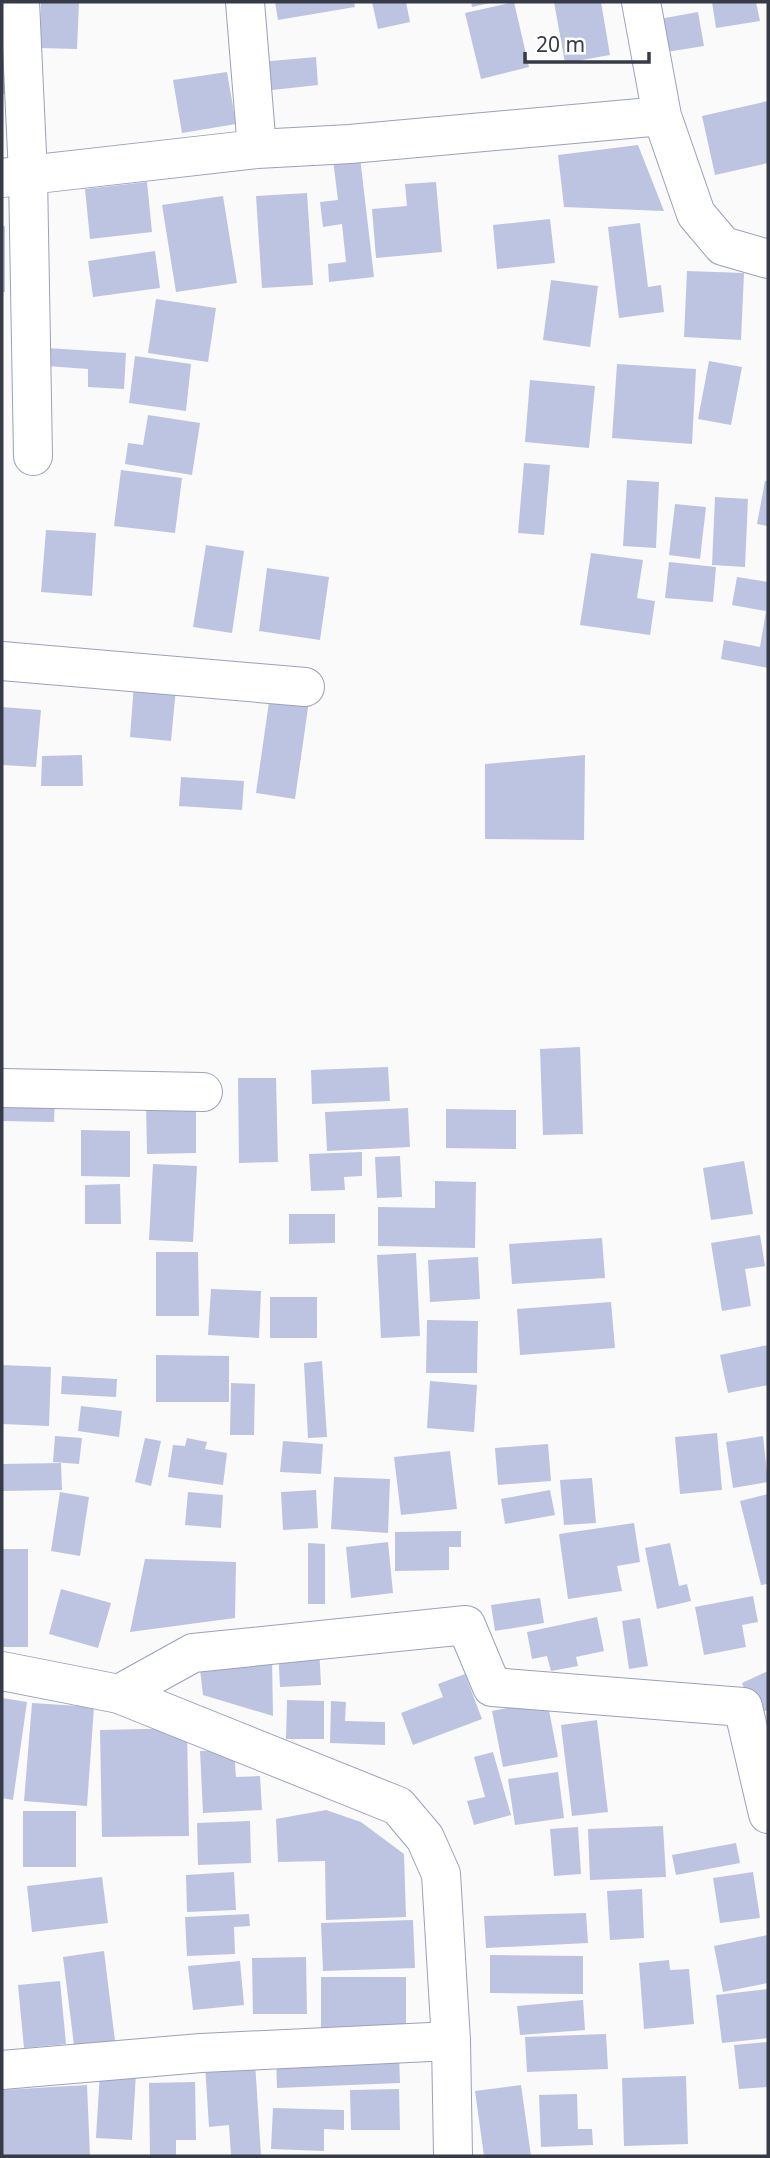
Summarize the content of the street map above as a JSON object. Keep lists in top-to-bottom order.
{
  "scale_bar": "20 m"
}
